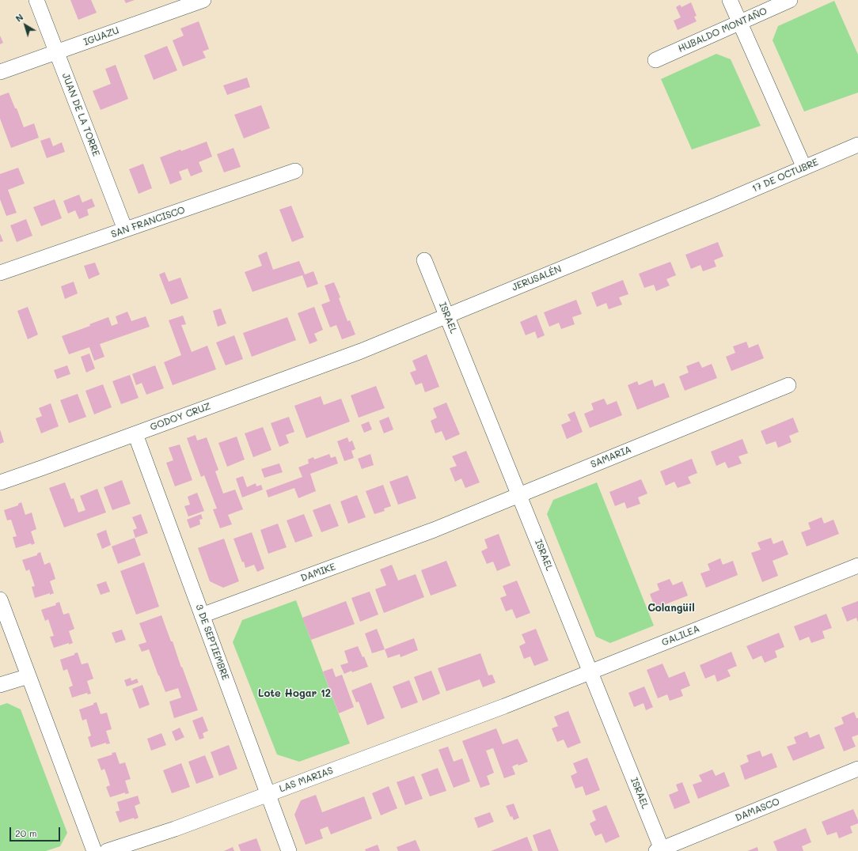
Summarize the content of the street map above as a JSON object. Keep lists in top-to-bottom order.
{
  "streets": {
    "street": [
      "HUBALDO MONTAÑO",
      "IGUAZU",
      "JUAN DE LA TORRE",
      "17 DE OCTUBRE",
      "SAN FRANCISCO",
      "JERUSALÉN",
      "ISRAEL",
      "GODOY CRUZ",
      "SAMARIA",
      "DAMIKE",
      "GALILEA",
      "3 DE SEPTIEMBRE",
      "LAS MARIAS",
      "DAMASCO"
    ]
  },
  "crossings": [
    ["IGUAZU", "JUAN DE LA TORRE"],
    ["JUAN DE LA TORRE", "SAN FRANCISCO"],
    ["17 DE OCTUBRE", "JERUSALÉN"],
    ["JERUSALÉN", "ISRAEL"],
    ["JERUSALÉN", "GODOY CRUZ"],
    ["ISRAEL", "SAMARIA"],
    ["ISRAEL", "GALILEA"],
    ["ISRAEL", "DAMASCO"],
    ["GODOY CRUZ", "3 DE SEPTIEMBRE"],
    ["SAMARIA", "DAMIKE"],
    ["DAMIKE", "3 DE SEPTIEMBRE"],
    ["GALILEA", "LAS MARIAS"],
    ["3 DE SEPTIEMBRE", "LAS MARIAS"]
  ],
  "districts": ["Colangüil", "Lote Hogar 12"],
  "scale_bar": "20 m",
  "north": "top left"
}
